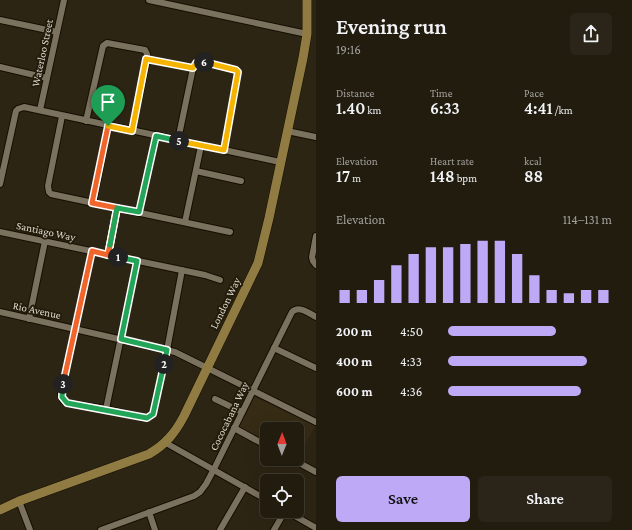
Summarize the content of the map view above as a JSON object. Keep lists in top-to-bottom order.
{
  "streets": {
    "street": [
      "Waterloo Street",
      "Santiago Way",
      "London Way",
      "Rio Avenue",
      "Cococabana Way"
    ]
  },
  "crossings": [
    ["London Way", "Rio Avenue"],
    ["Rio Avenue", "Cococabana Way"]
  ],
  "north": "top",
  "page": {
    "heading": ["Evening run", "19:16"],
    "pins": [
      "6",
      "5",
      "1",
      "2",
      "3"
    ],
    "stats": [
      ["Distance", "1.40 km"],
      ["Time", "6:33"],
      ["Pace", "4:41 /km"],
      ["Elevation", "17 m"],
      ["Heart rate", "148 bpm"],
      ["kcal", "88"]
    ],
    "chart": ["Elevation", "114–131 m"],
    "list": [
      {
        "name": "200 m",
        "note": "4:50"
      },
      {
        "name": "400 m",
        "note": "4:33"
      },
      {
        "name": "600 m",
        "note": "4:36"
      }
    ],
    "buttons": ["Save", "Share"]
  }
}
